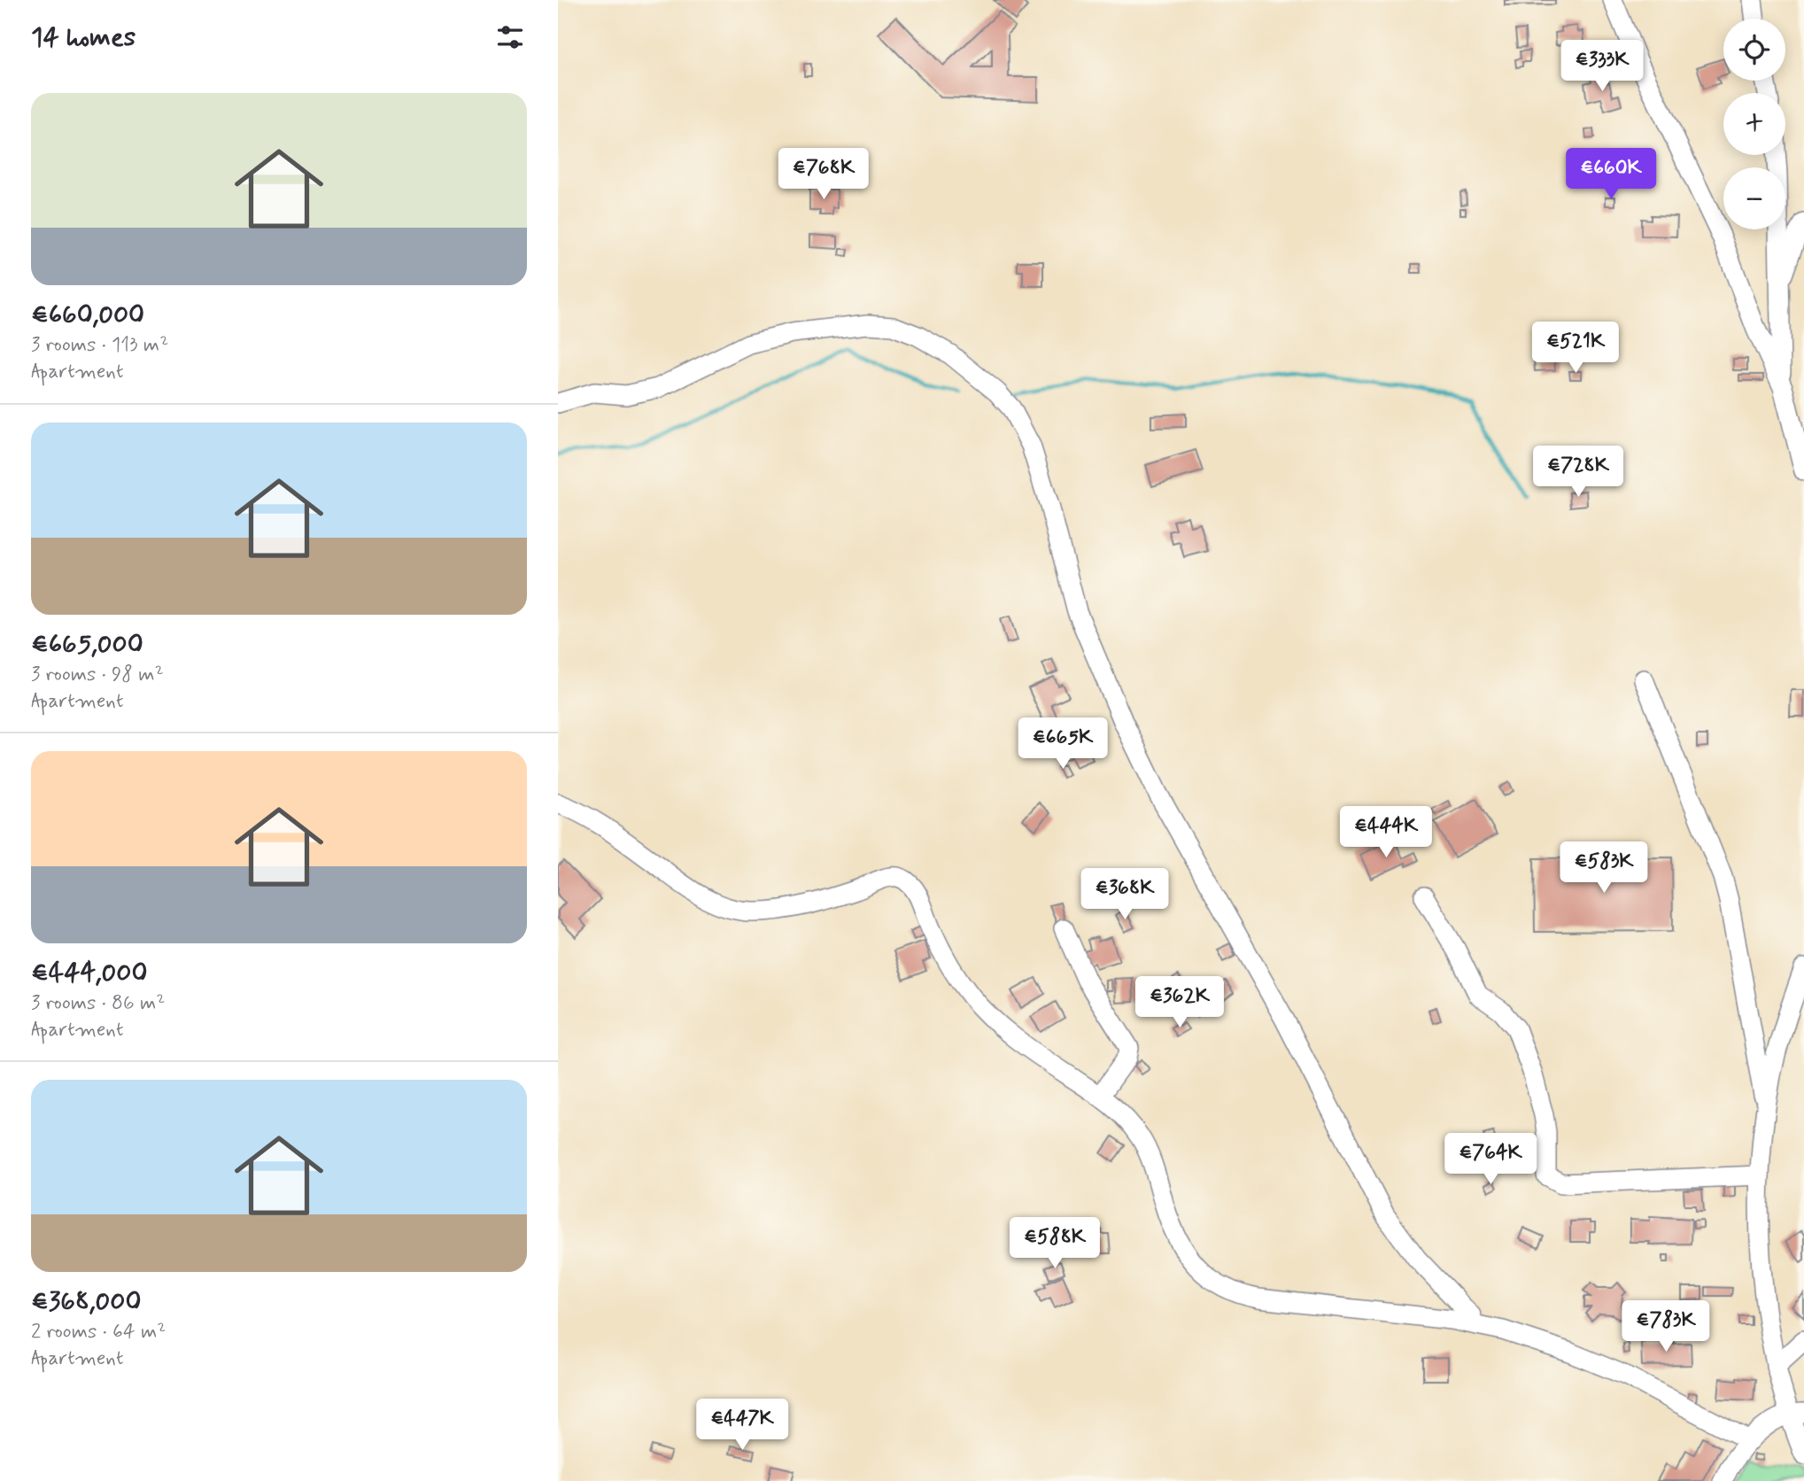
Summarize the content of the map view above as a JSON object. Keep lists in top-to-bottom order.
{
  "page": {
    "heading": "14 homes",
    "map_buttons": ["+", "−"],
    "price": [
      "€333K",
      "€768K",
      "€660K",
      "€521K",
      "€728K",
      "€665K",
      "€444K",
      "€583K",
      "€368K",
      "€362K",
      "€764K",
      "€588K",
      "€783K",
      "€447K"
    ],
    "list": [
      {
        "name": "€660,000",
        "note": "3 rooms · 113 m² · Apartment"
      },
      {
        "name": "€665,000",
        "note": "3 rooms · 98 m² · Apartment"
      },
      {
        "name": "€444,000",
        "note": "3 rooms · 86 m² · Apartment"
      },
      {
        "name": "€368,000",
        "note": "2 rooms · 64 m² · Apartment"
      }
    ]
  }
}
